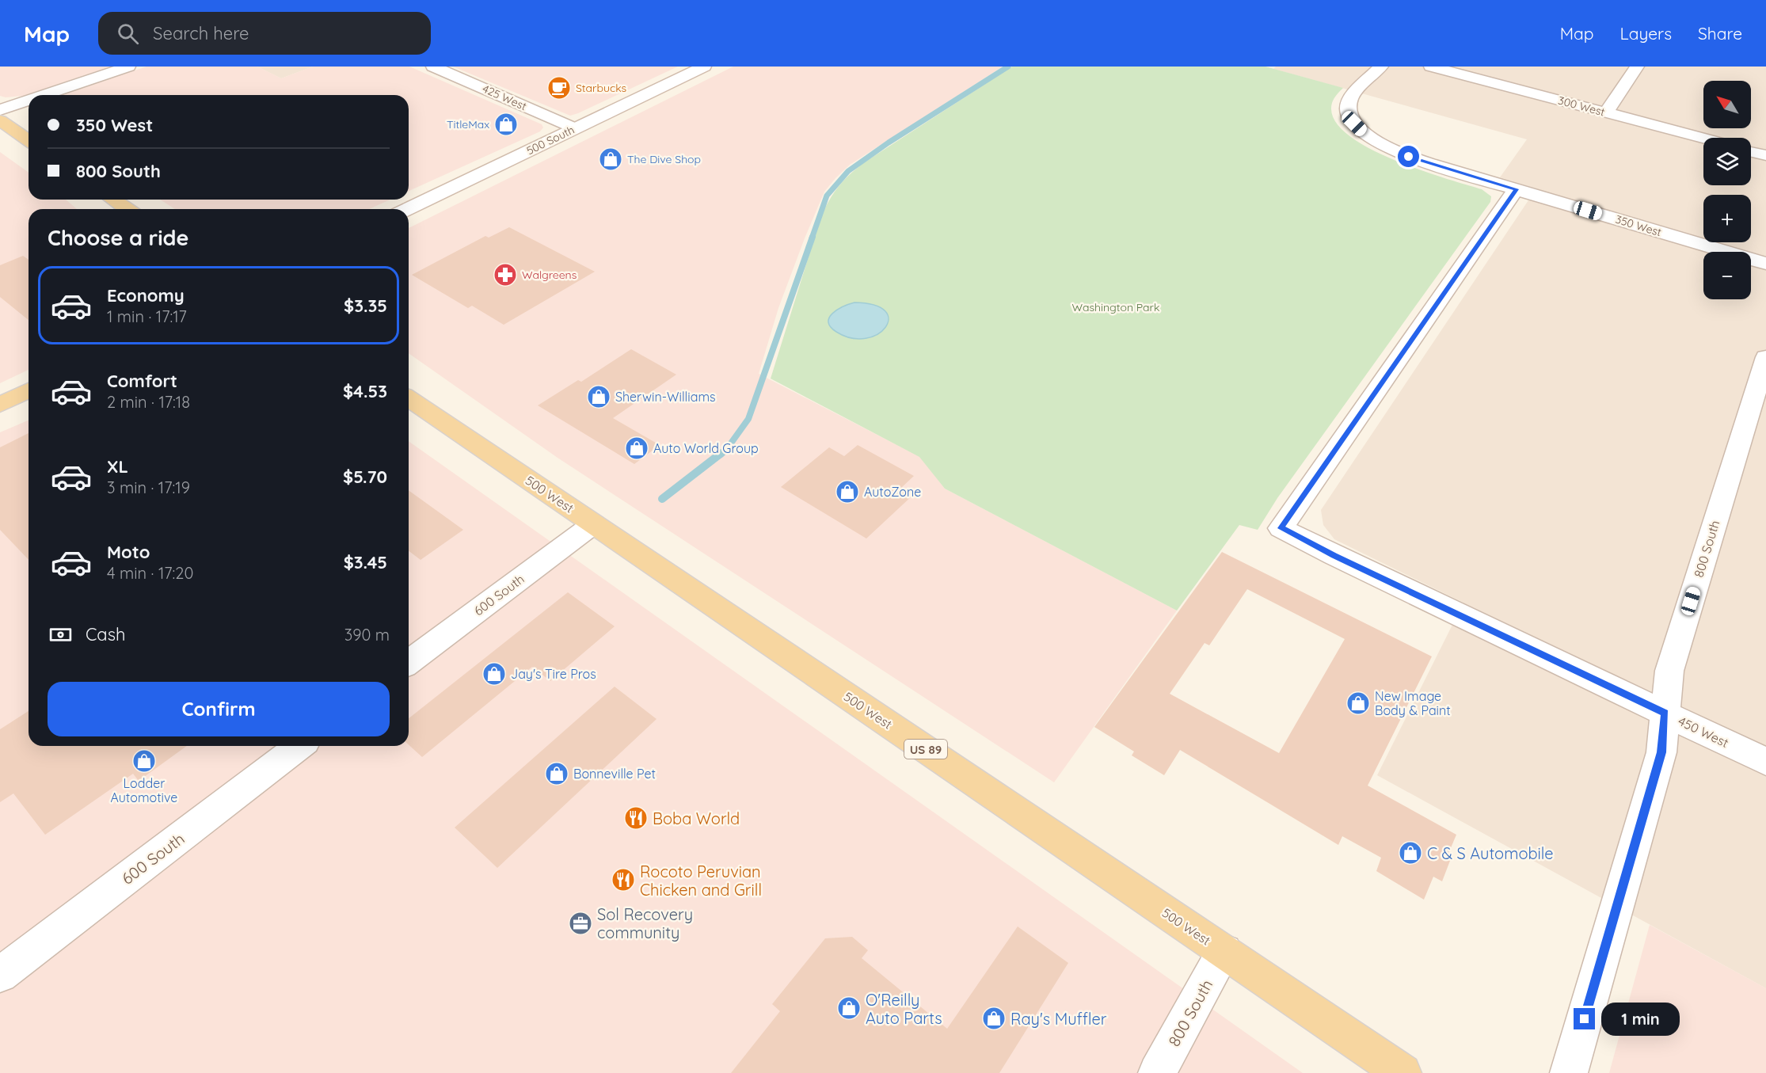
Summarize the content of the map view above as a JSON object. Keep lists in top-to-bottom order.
{
  "streets": {
    "main road": ["500 West", "US 89"],
    "street": [
      "425 West",
      "300 West",
      "500 South",
      "350 West",
      "800 South",
      "600 South",
      "450 West"
    ]
  },
  "crossings": [
    ["425 West", "500 South"],
    ["350 West", "450 West"],
    ["500 West", "800 South"],
    ["500 West", "600 South"],
    ["800 South", "450 West"]
  ],
  "parks": ["Washington Park"],
  "places": {
    "cafe": ["Starbucks"],
    "shop": [
      "TitleMax",
      "The Dive Shop",
      "Sherwin-Williams",
      "Auto World Group",
      "AutoZone",
      "Jay's Tire Pros",
      "New Image Body & Paint",
      "Lodder Automotive",
      "Bonneville Pet",
      "C & S Automobile",
      "O'Reilly Auto Parts",
      "Ray's Muffler"
    ],
    "pharmacy": ["Walgreens"],
    "restaurant": ["Boba World", "Rocoto Peruvian Chicken and Grill"],
    "office": ["Sol Recovery community"]
  },
  "north": "top left",
  "page": {
    "header": "Map",
    "search": "Search here",
    "nav": ["Map", "Layers", "Share"],
    "map_buttons": ["+", "−"],
    "banner": ["350 West", "800 South"],
    "heading": "Choose a ride",
    "list": [
      {
        "name": "Economy",
        "note": "1 min · 17:17",
        "value": "$3.35"
      },
      {
        "name": "Comfort",
        "note": "2 min · 17:18",
        "value": "$4.53"
      },
      {
        "name": "XL",
        "note": "3 min · 17:19",
        "value": "$5.70"
      },
      {
        "name": "Moto",
        "note": "4 min · 17:20",
        "value": "$3.45"
      }
    ],
    "pay": ["Cash", "390 m"],
    "buttons": "Confirm",
    "bubble": "1 min"
  }
}
